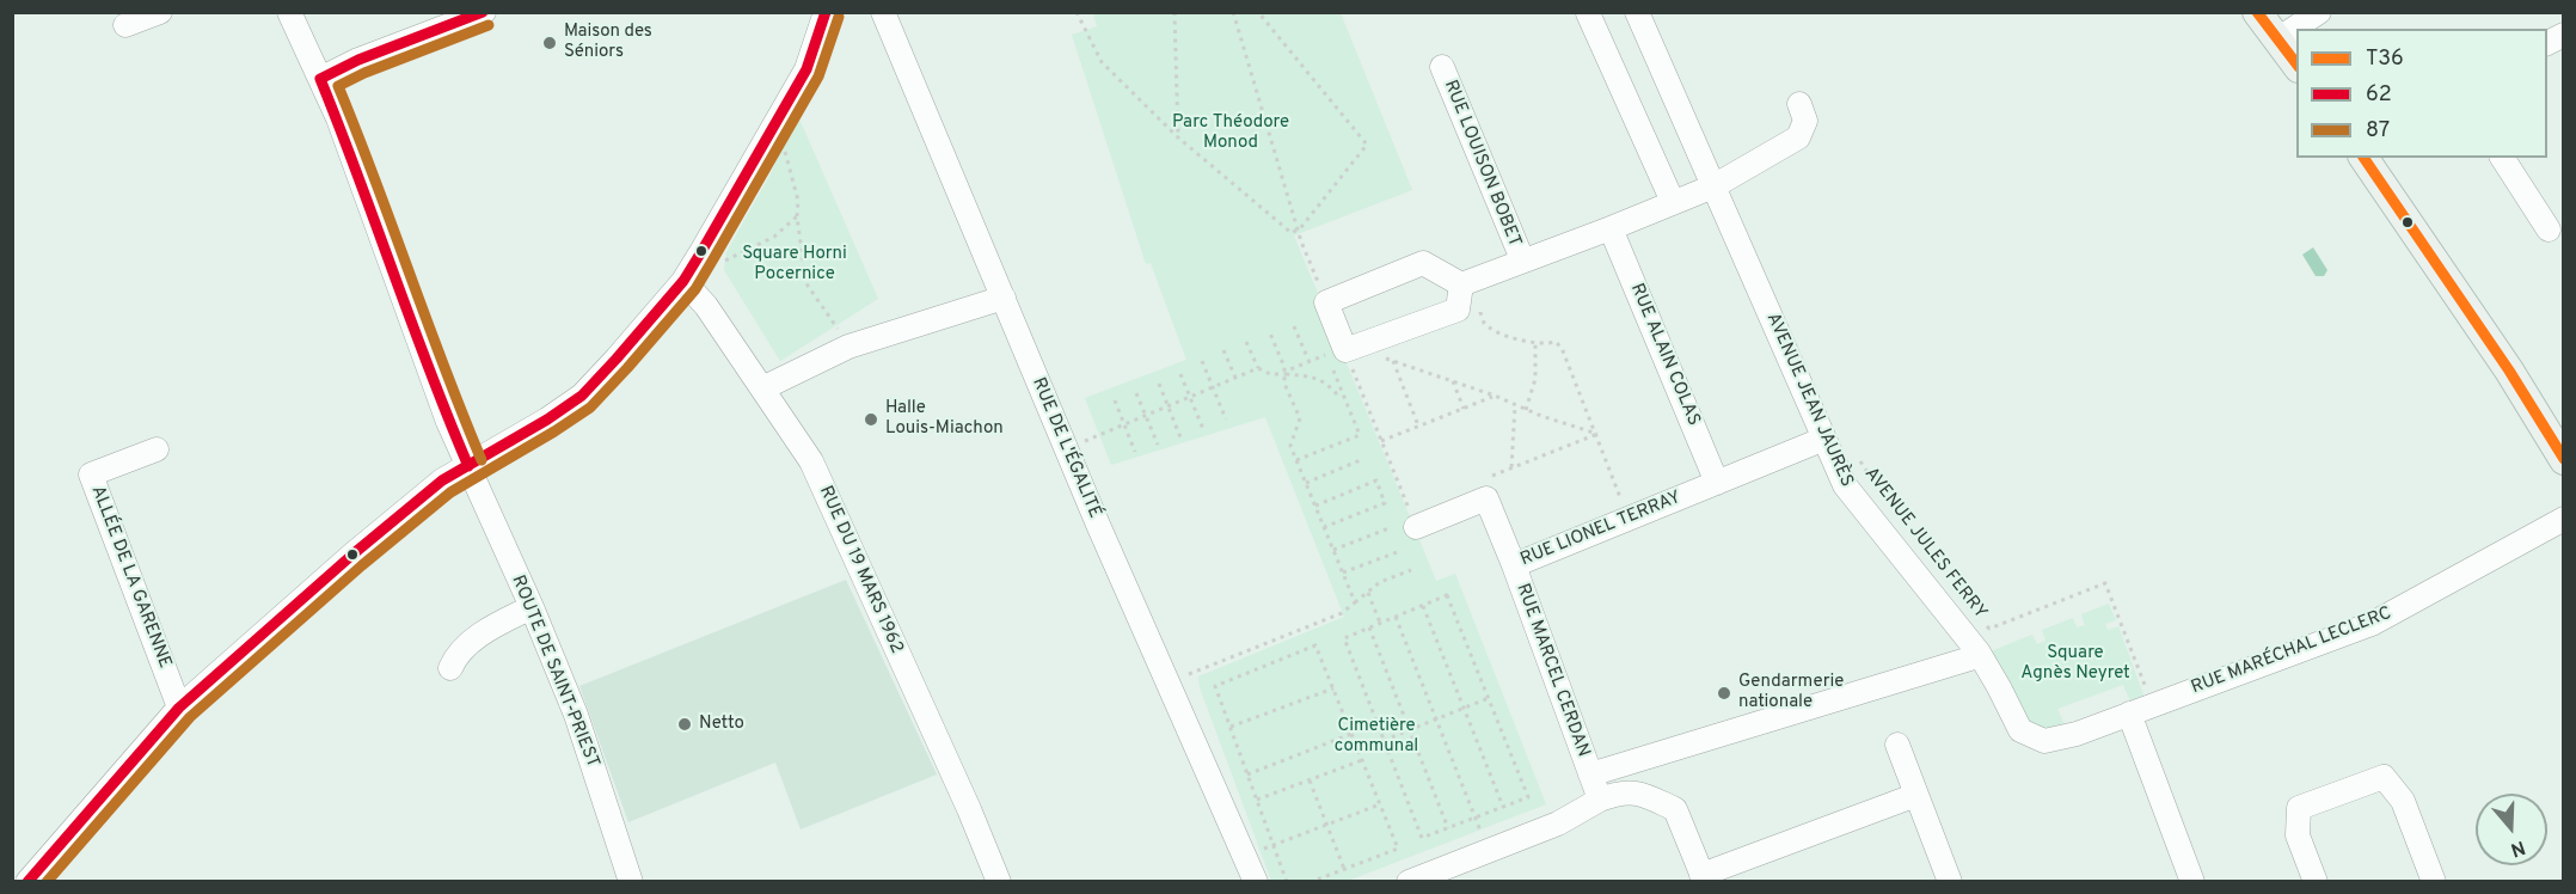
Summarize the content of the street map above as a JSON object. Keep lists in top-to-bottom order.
{
  "streets": {
    "street": [
      "RUE LOUISON BOBET",
      "RUE ALAIN COLAS",
      "AVENUE JEAN JAURÈS",
      "RUE DE L'ÉGALITÉ",
      "RUE LIONEL TERRAY",
      "RUE DU 19 MARS 1962",
      "ALLÉE DE LA GARENNE",
      "RUE MARÉCHAL LECLERC",
      "RUE MARCEL CERDAN",
      "ROUTE DE SAINT-PRIEST"
    ],
    "path": ["AVENUE JULES FERRY"]
  },
  "crossings": [
    ["RUE ALAIN COLAS", "RUE LIONEL TERRAY"],
    ["AVENUE JEAN JAURÈS", "RUE LIONEL TERRAY"],
    ["AVENUE JEAN JAURÈS", "RUE MARÉCHAL LECLERC"],
    ["RUE LIONEL TERRAY", "RUE MARCEL CERDAN"],
    ["AVENUE JULES FERRY", "RUE MARÉCHAL LECLERC"]
  ],
  "parks": [
    "Parc Théodore Monod",
    "Square Horni Pocernice",
    "Square Agnès Neyret",
    "Cimetière communal"
  ],
  "places": [
    "Maison des Séniors",
    "Halle Louis-Miachon",
    "Gendarmerie nationale",
    "Netto"
  ],
  "lines": ["transit line T36", "transit line 62", "transit line 87"],
  "legend": ["T36", "62", "87"],
  "north": "bottom"
}
